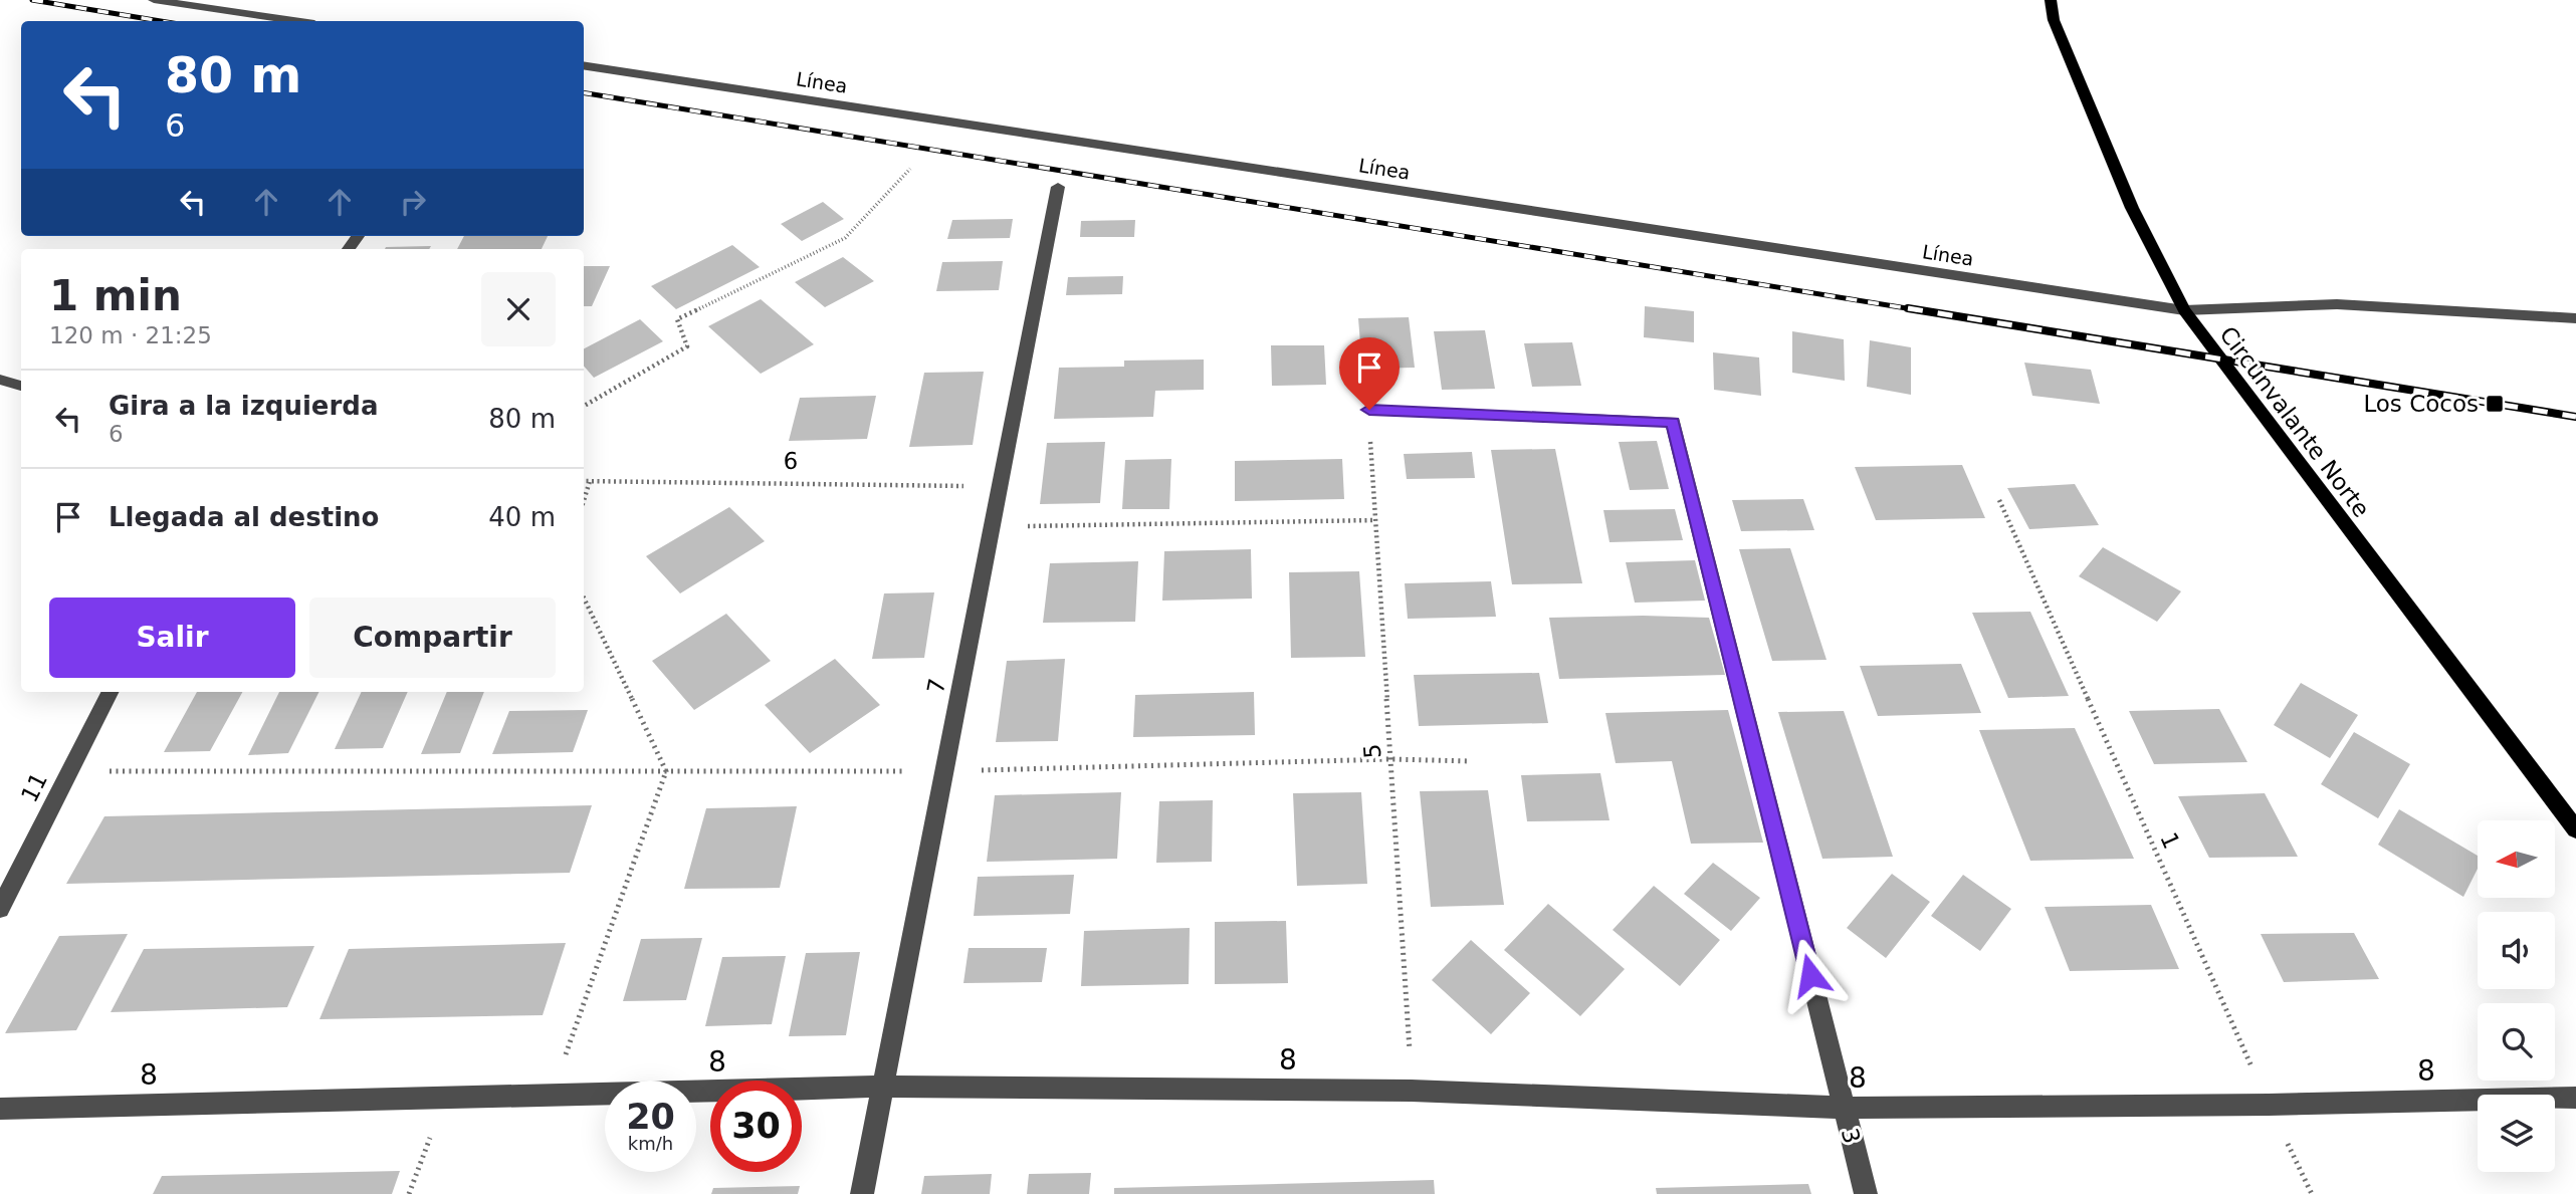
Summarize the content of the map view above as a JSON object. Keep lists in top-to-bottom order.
{
  "streets": {
    "main road": ["Circunvalante Norte"],
    "street": [
      "Línea",
      "7",
      "11",
      "8",
      "3"
    ],
    "path": ["6", "5", "1"]
  },
  "crossings": [
    ["Línea", "Circunvalante Norte"],
    ["6", "7"],
    ["7", "8"],
    ["5", "8"],
    ["5", "3"],
    ["1", "8"],
    ["8", "3"]
  ],
  "places": {
    "transit": ["Los Cocos"]
  },
  "north": "left",
  "page": {
    "turn": ["80 m", "6"],
    "heading": ["1 min", "120 m · 21:25"],
    "list": [
      {
        "name": "Gira a la izquierda",
        "note": "6",
        "value": "80 m"
      },
      {
        "name": "Llegada al destino",
        "value": "40 m"
      }
    ],
    "buttons": ["Salir", "Compartir"],
    "speed": "20 km/h",
    "limit": "30"
  }
}
